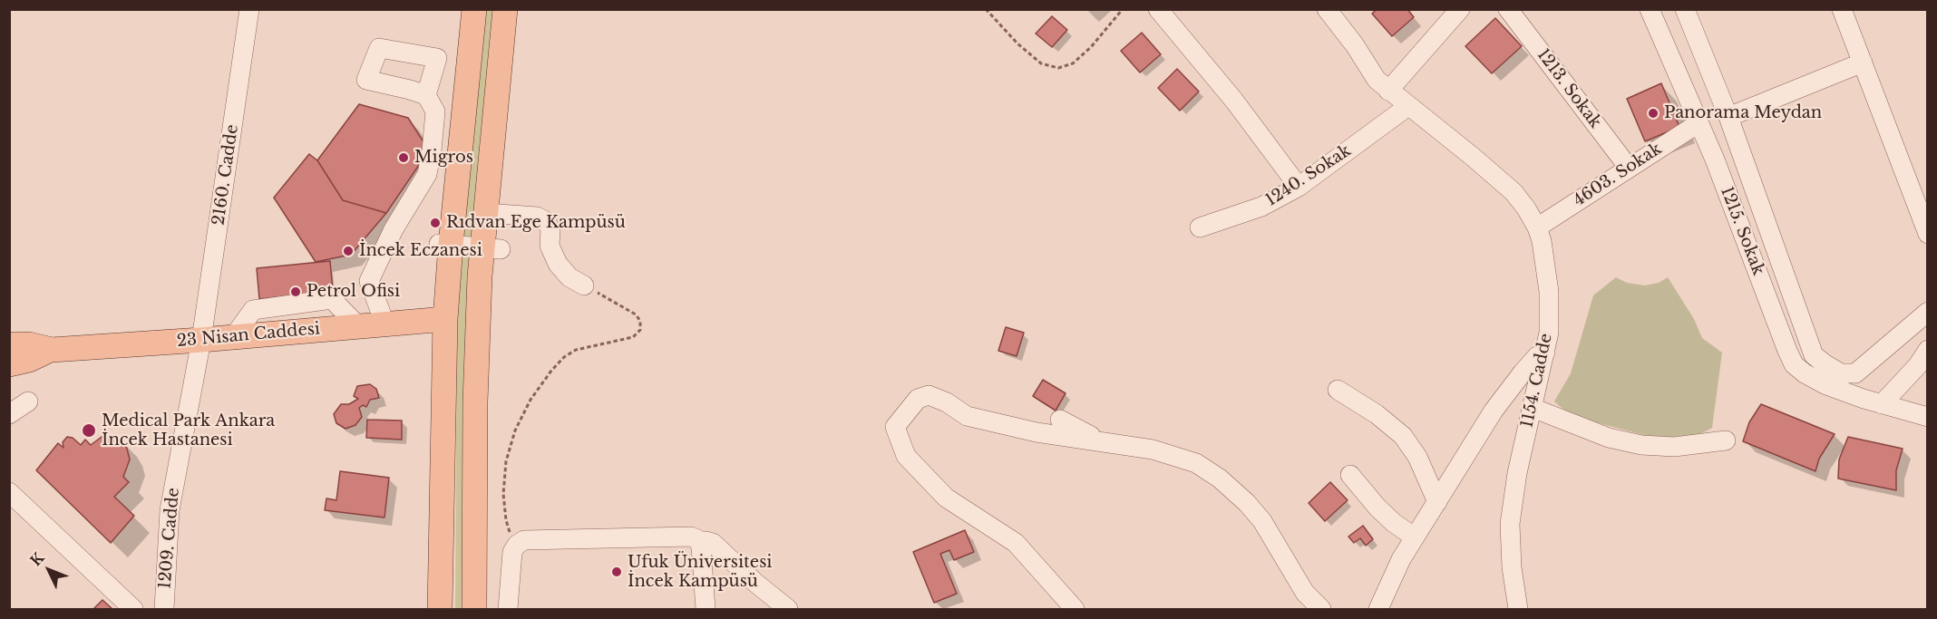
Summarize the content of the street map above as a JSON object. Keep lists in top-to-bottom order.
{
  "streets": {
    "main road": ["23 Nisan Caddesi"],
    "street": [
      "1213. Sokak",
      "2160. Cadde",
      "4603. Sokak",
      "1240. Sokak",
      "1215. Sokak",
      "1154. Cadde",
      "1209. Cadde"
    ]
  },
  "crossings": [
    ["1213. Sokak", "4603. Sokak"],
    ["2160. Cadde", "23 Nisan Caddesi"],
    ["2160. Cadde", "1209. Cadde"],
    ["4603. Sokak", "1215. Sokak"],
    ["4603. Sokak", "1154. Cadde"],
    ["1240. Sokak", "1154. Cadde"],
    ["23 Nisan Caddesi", "1209. Cadde"]
  ],
  "places": [
    "Panorama Meydan",
    "Migros",
    "Rıdvan Ege Kampüsü",
    "İncek Eczanesi",
    "Petrol Ofisi",
    "Medical Park Ankara İncek Hastanesi",
    "Ufuk Üniversitesi İncek Kampüsü"
  ],
  "north": "top left"
}
